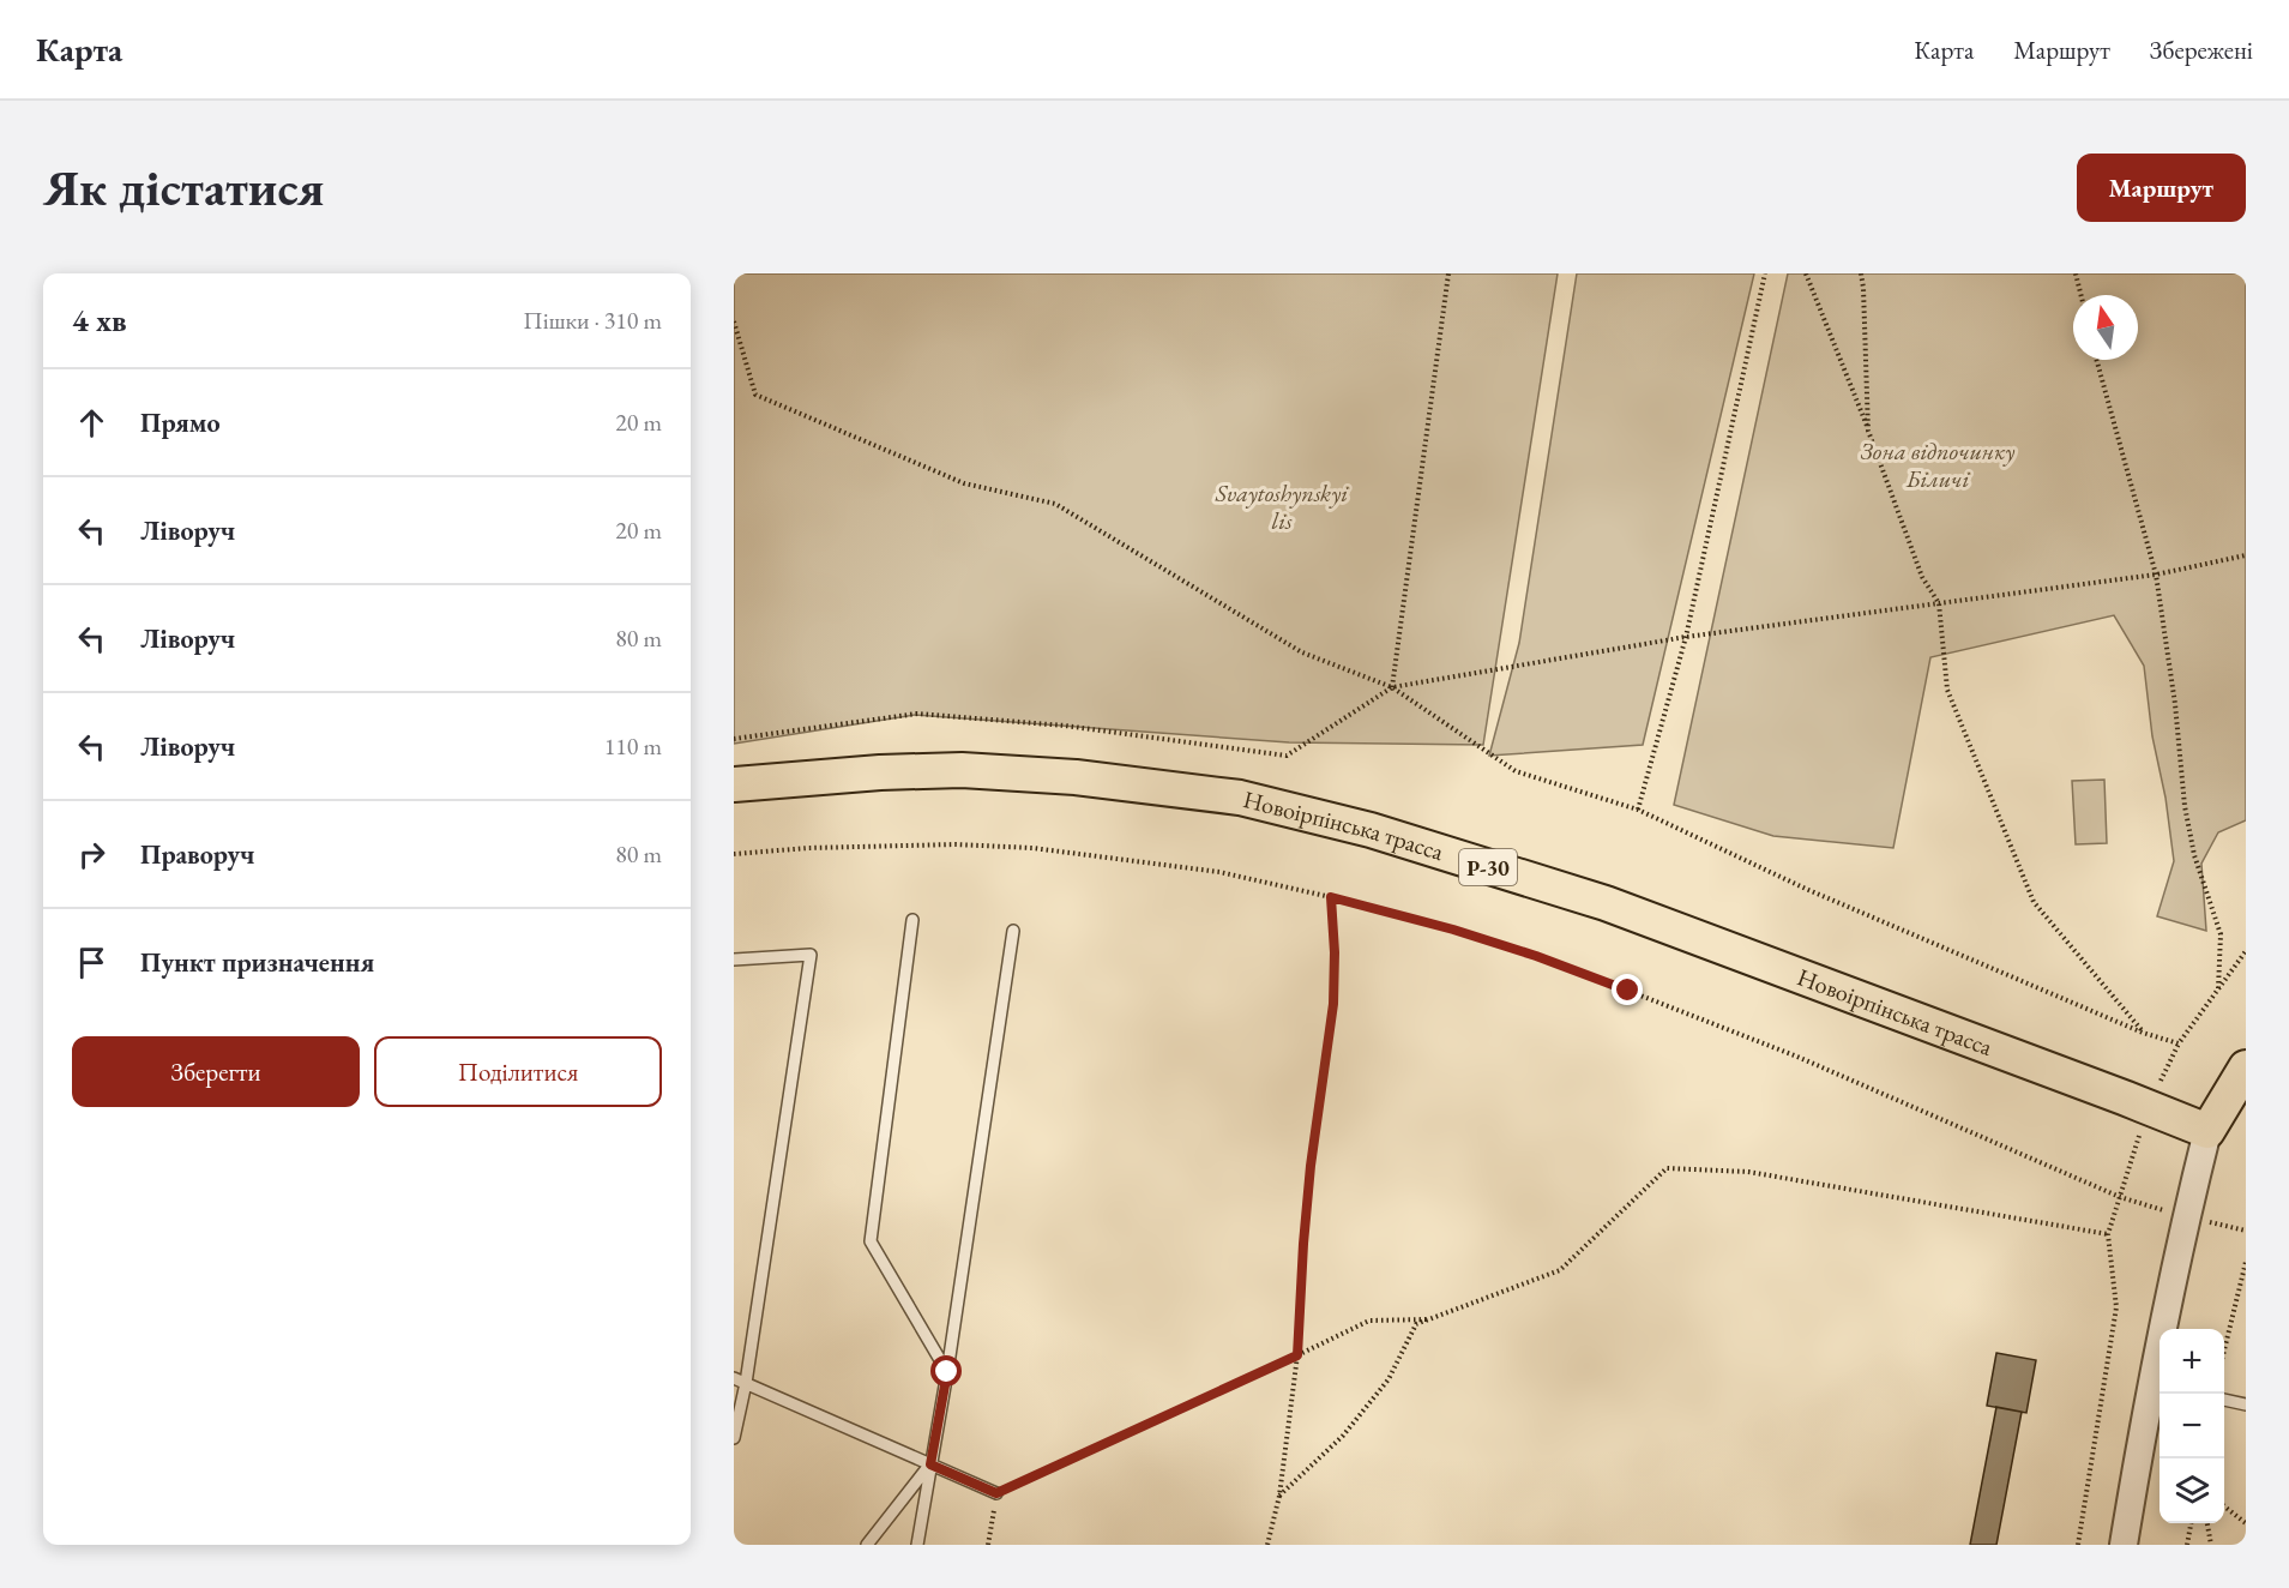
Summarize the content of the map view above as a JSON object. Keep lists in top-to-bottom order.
{
  "streets": {
    "main road": ["Новоірпінська трасса", "Р-30"]
  },
  "parks": ["Зона відпочинку Біличі", "Svaytoshynskyi lis"],
  "north": "top",
  "page": {
    "header": "Карта",
    "nav": ["Карта", "Маршрут", "Збережені"],
    "buttons": [
      "Маршрут",
      ["Зберегти", "Поділитися"]
    ],
    "title": "Як дістатися",
    "heading": ["4 хв", "Пішки · 310 m"],
    "list": [
      ["Прямо", "20 m"],
      ["Ліворуч", "20 m"],
      ["Ліворуч", "80 m"],
      ["Ліворуч", "110 m"],
      ["Праворуч", "80 m"],
      "Пункт призначення"
    ],
    "map_buttons": ["+", "−"]
  }
}
